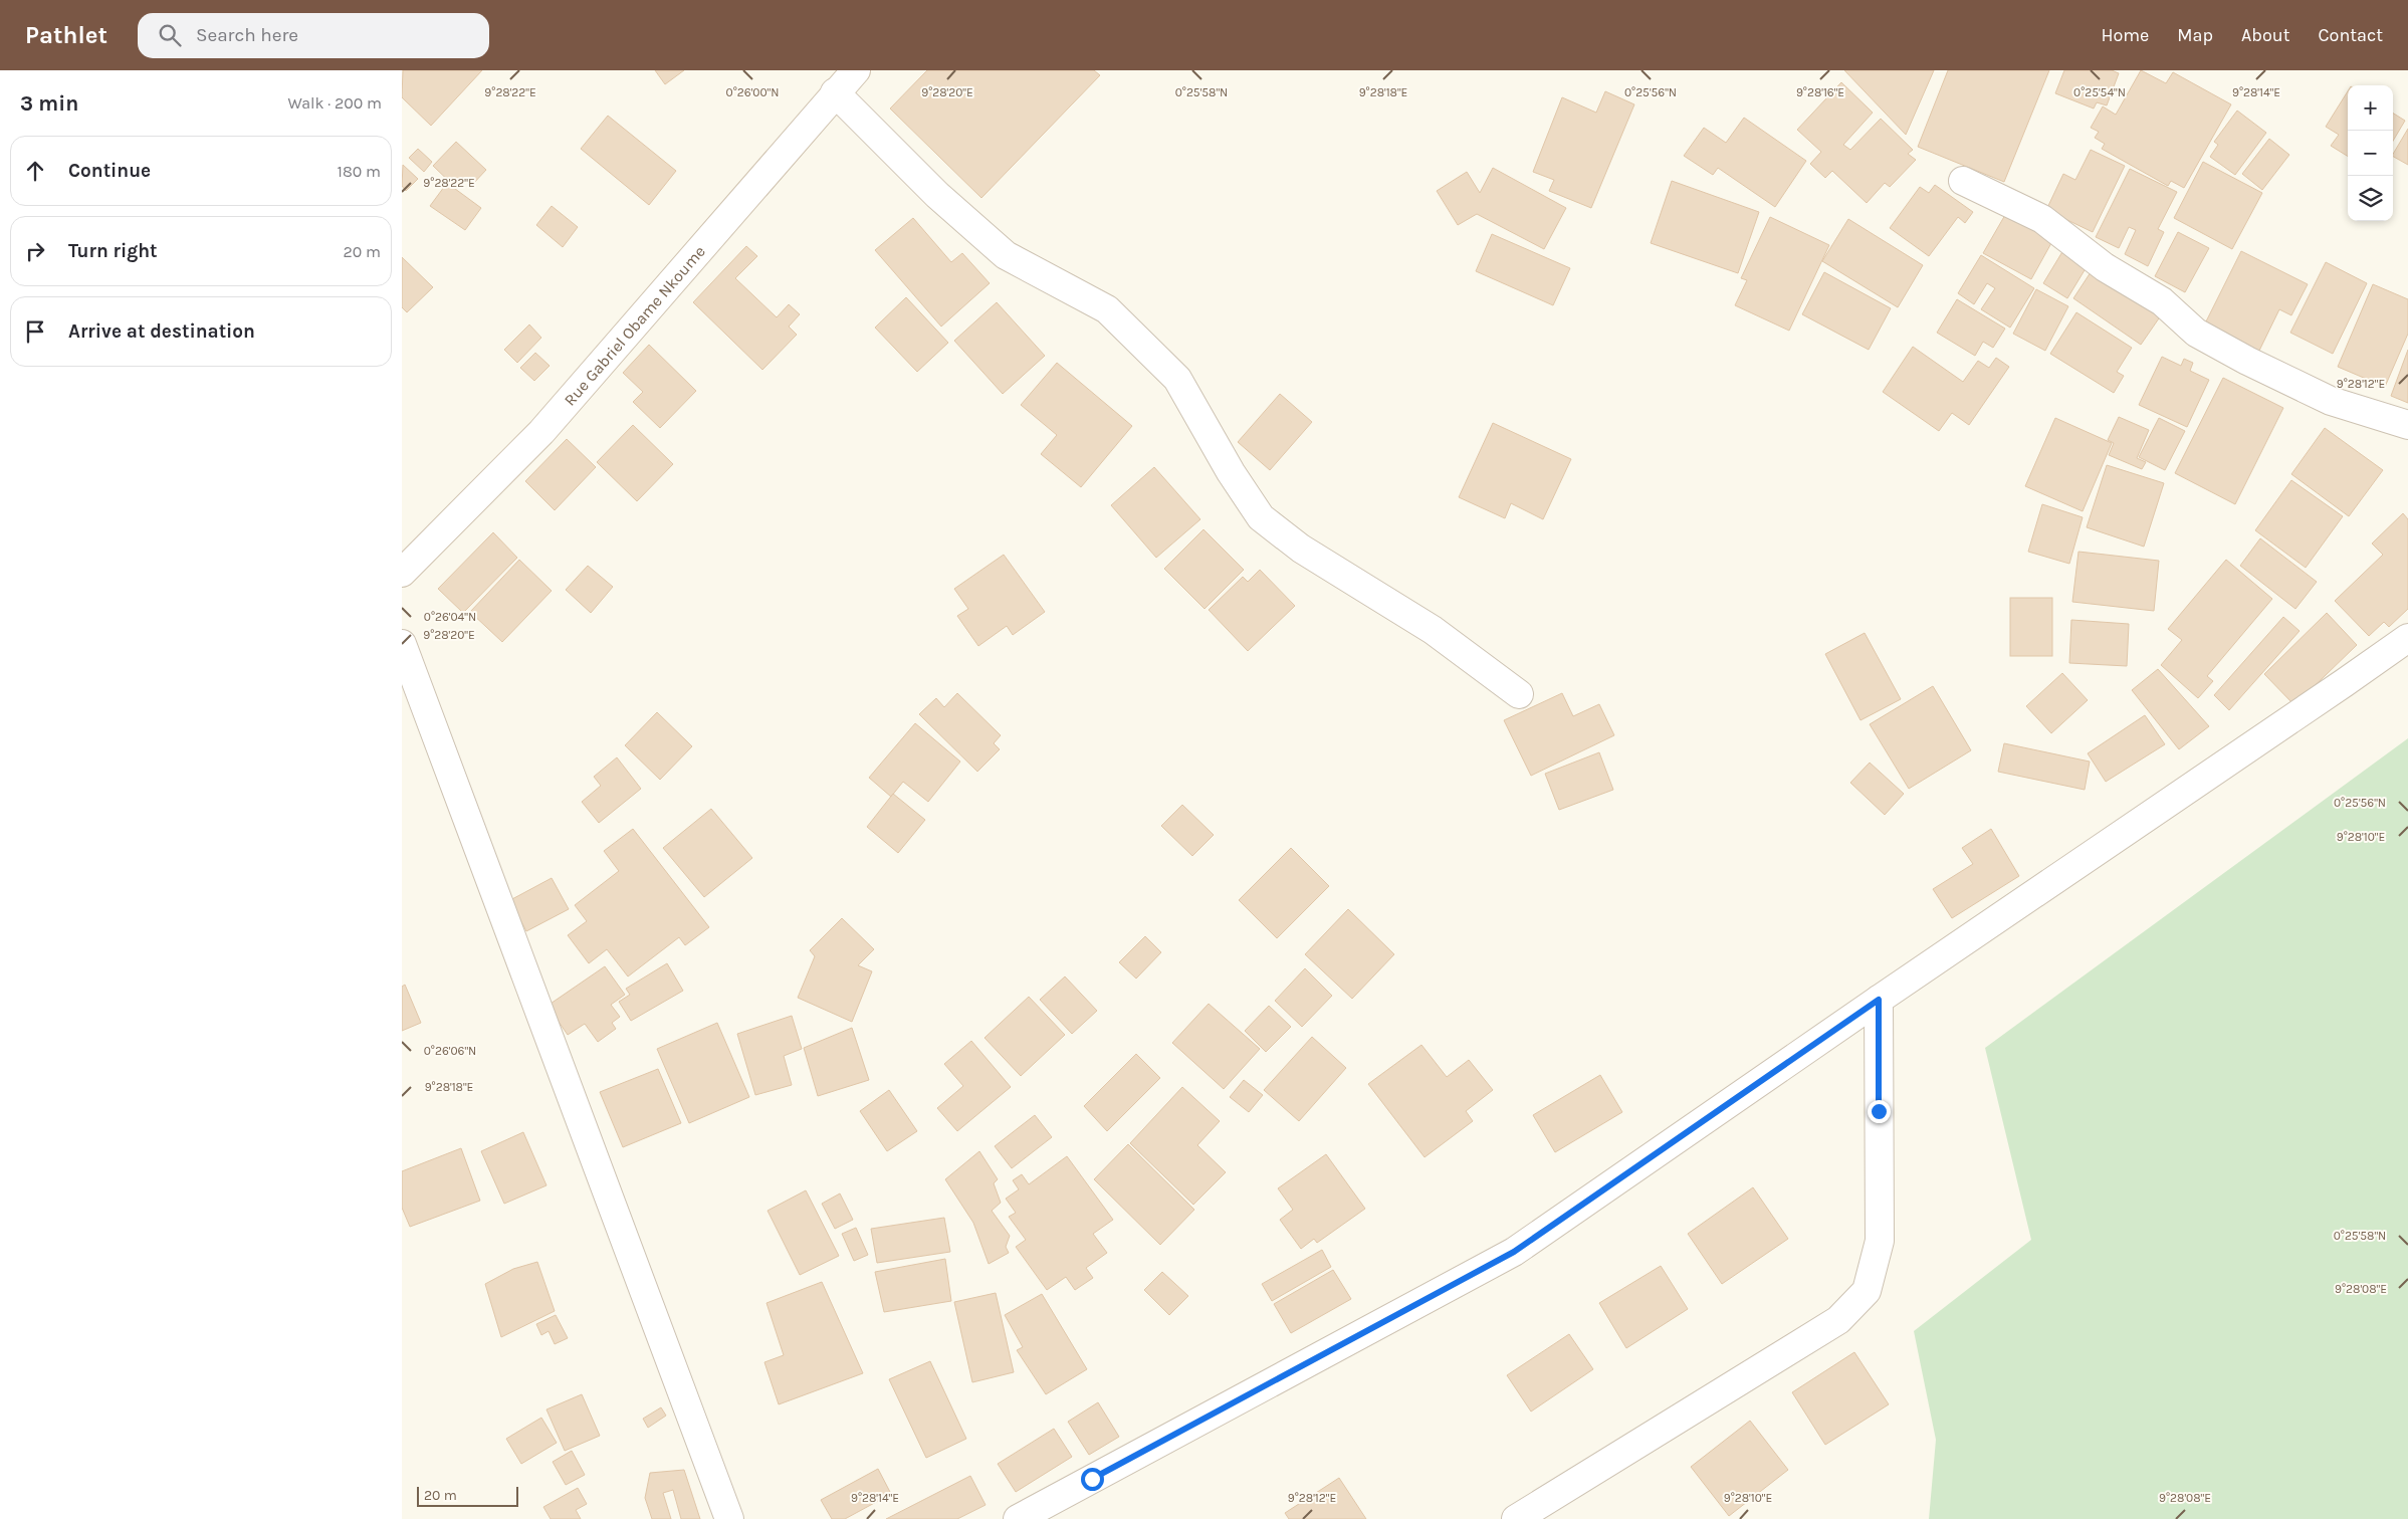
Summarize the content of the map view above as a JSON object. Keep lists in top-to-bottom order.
{
  "streets": {
    "street": ["Rue Gabriel Obame Nkoume"]
  },
  "scale_bar": "20 m",
  "page": {
    "header": "Pathlet",
    "search": "Search here",
    "nav": [
      "Home",
      "Map",
      "About",
      "Contact"
    ],
    "heading": ["3 min", "Walk · 200 m"],
    "map_buttons": ["+", "−"],
    "list": [
      ["Continue", "180 m"],
      ["Turn right", "20 m"],
      "Arrive at destination"
    ],
    "scale": "20 m"
  },
  "coordinates": [
    "0°26'00\"N",
    "0°25'58\"N",
    "0°25'56\"N",
    "0°25'54\"N",
    "9°28'22\"E",
    "9°28'20\"E",
    "9°28'18\"E",
    "9°28'16\"E",
    "9°28'14\"E",
    "9°28'12\"E",
    "0°26'04\"N",
    "9°28'10\"E",
    "0°26'06\"N",
    "9°28'08\"E"
  ]
}
